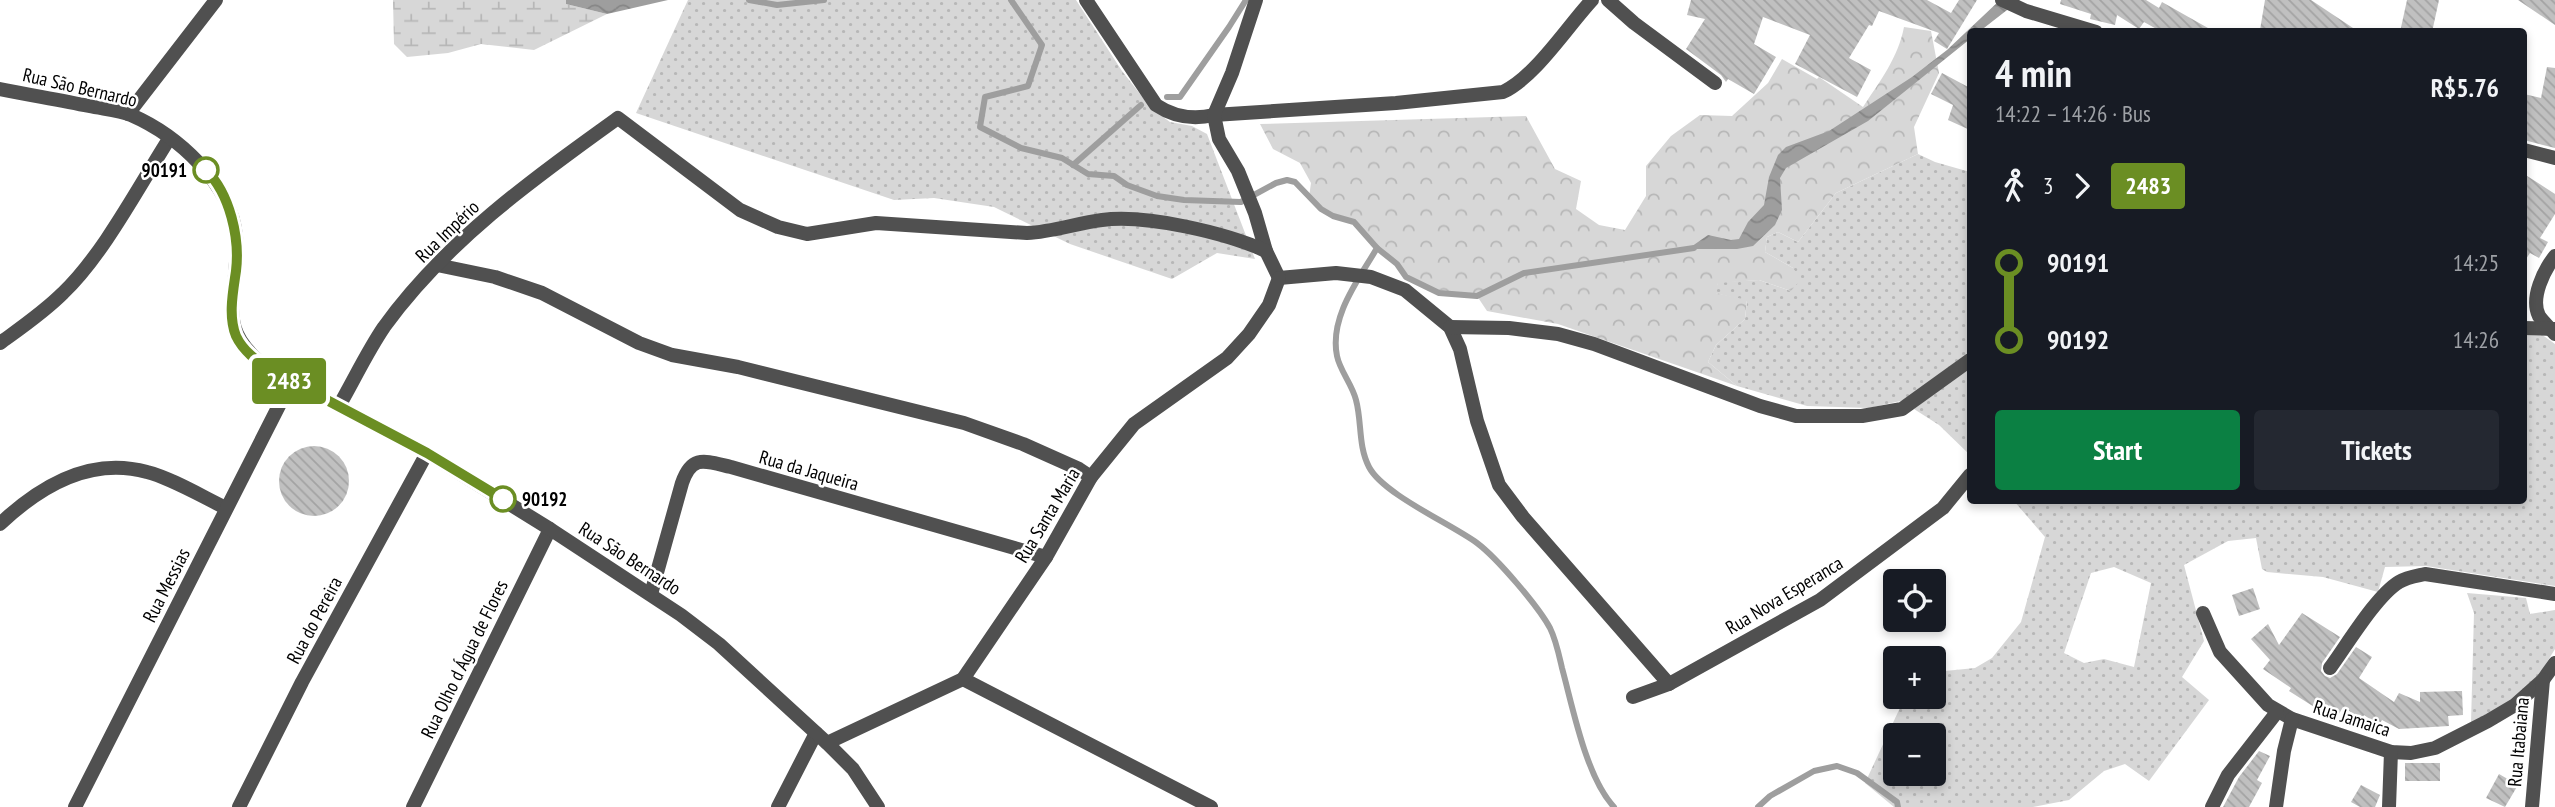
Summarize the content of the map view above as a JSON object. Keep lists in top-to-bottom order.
{
  "streets": {
    "street": [
      "Rua São Bernardo",
      "Rua Império",
      "Rua da Jaqueira",
      "Rua Santa Maria",
      "Rua Messias",
      "Rua Nova Esperanca",
      "Rua do Pereira",
      "Rua Olho d Água de Flores",
      "Rua Jamaica",
      "Rua Itabaiana"
    ]
  },
  "crossings": [
    ["Rua São Bernardo", "Rua Império"],
    ["Rua São Bernardo", "Rua da Jaqueira"],
    ["Rua São Bernardo", "Rua Messias"],
    ["Rua São Bernardo", "Rua do Pereira"],
    ["Rua São Bernardo", "Rua Olho d Água de Flores"],
    ["Rua da Jaqueira", "Rua Santa Maria"],
    ["Rua Jamaica", "Rua Itabaiana"]
  ],
  "places": ["90191", "90192"],
  "lines": ["bus line 2483"],
  "page": {
    "on_map": "2483",
    "heading": ["4 min", "14:22 – 14:26 · Bus", "R$5.76"],
    "legs": ["3", "2483"],
    "list": [
      {
        "name": "90191",
        "value": "14:25"
      },
      {
        "name": "90192",
        "value": "14:26"
      }
    ],
    "buttons": ["Start", "Tickets"],
    "map_buttons": ["+", "−"]
  }
}
